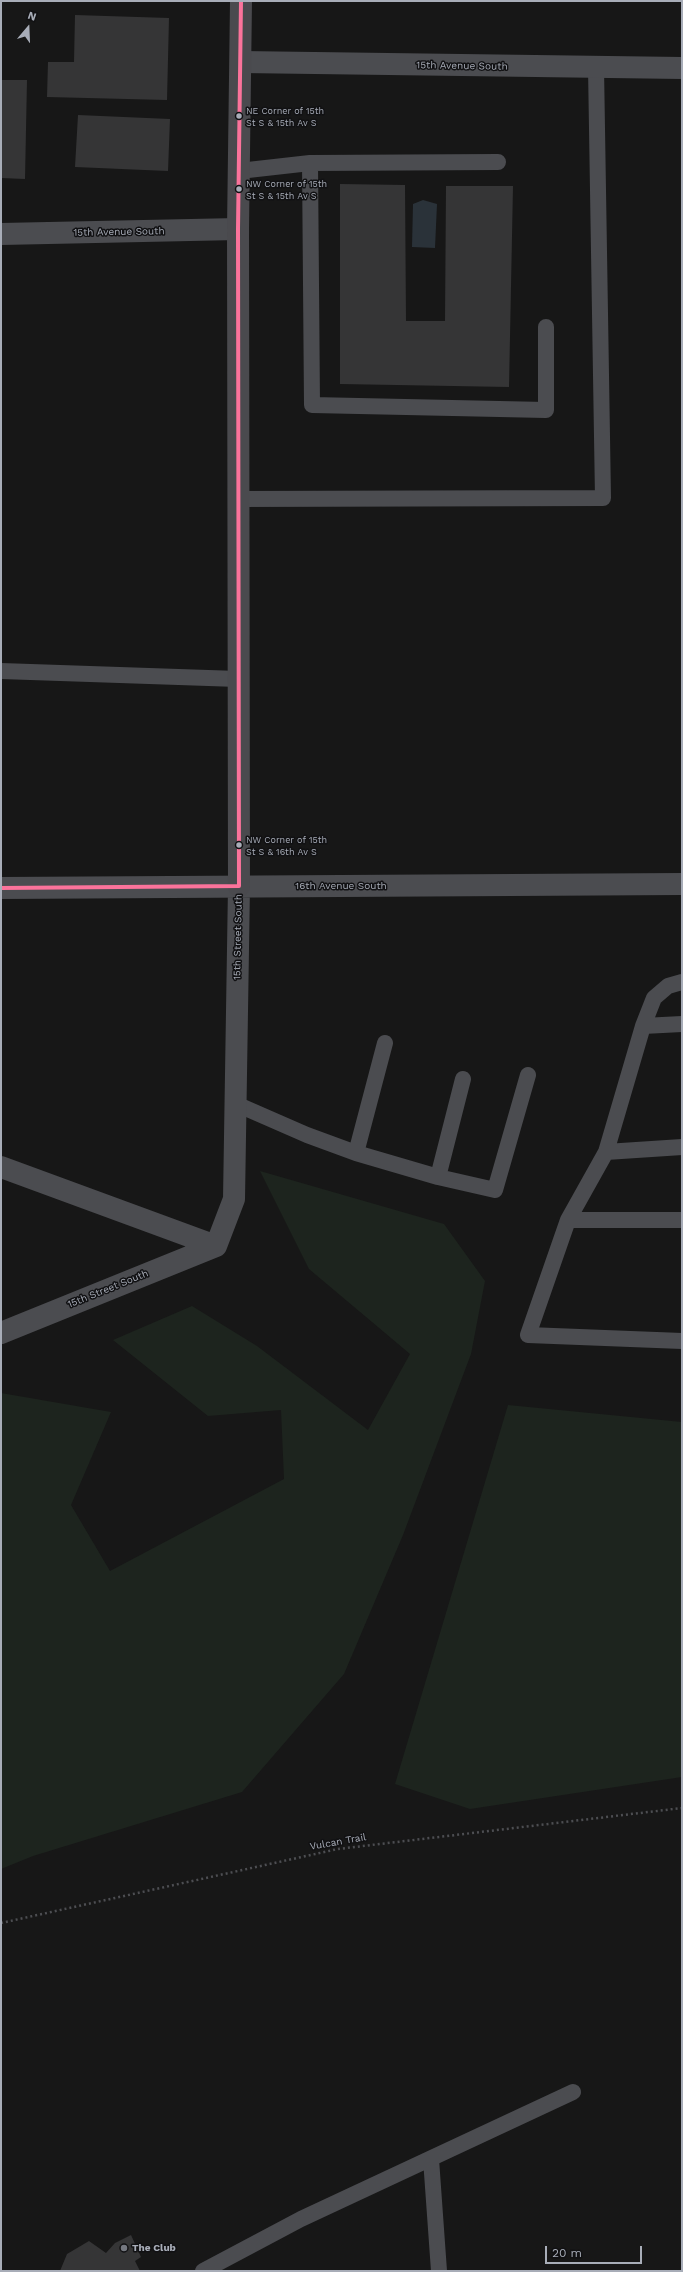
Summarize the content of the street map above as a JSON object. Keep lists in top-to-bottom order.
{
  "streets": {
    "street": ["15th Avenue South", "16th Avenue South", "15th Street South"],
    "path": ["Vulcan Trail"]
  },
  "crossings": [
    ["15th Avenue South", "15th Street South"],
    ["16th Avenue South", "15th Street South"]
  ],
  "places": [
    "NE Corner of 15th St S & 15th Av S",
    "NW Corner of 15th St S & 15th Av S",
    "NW Corner of 15th St S & 16th Av S",
    "The Club"
  ],
  "scale_bar": "20 m",
  "north": "top"
}
